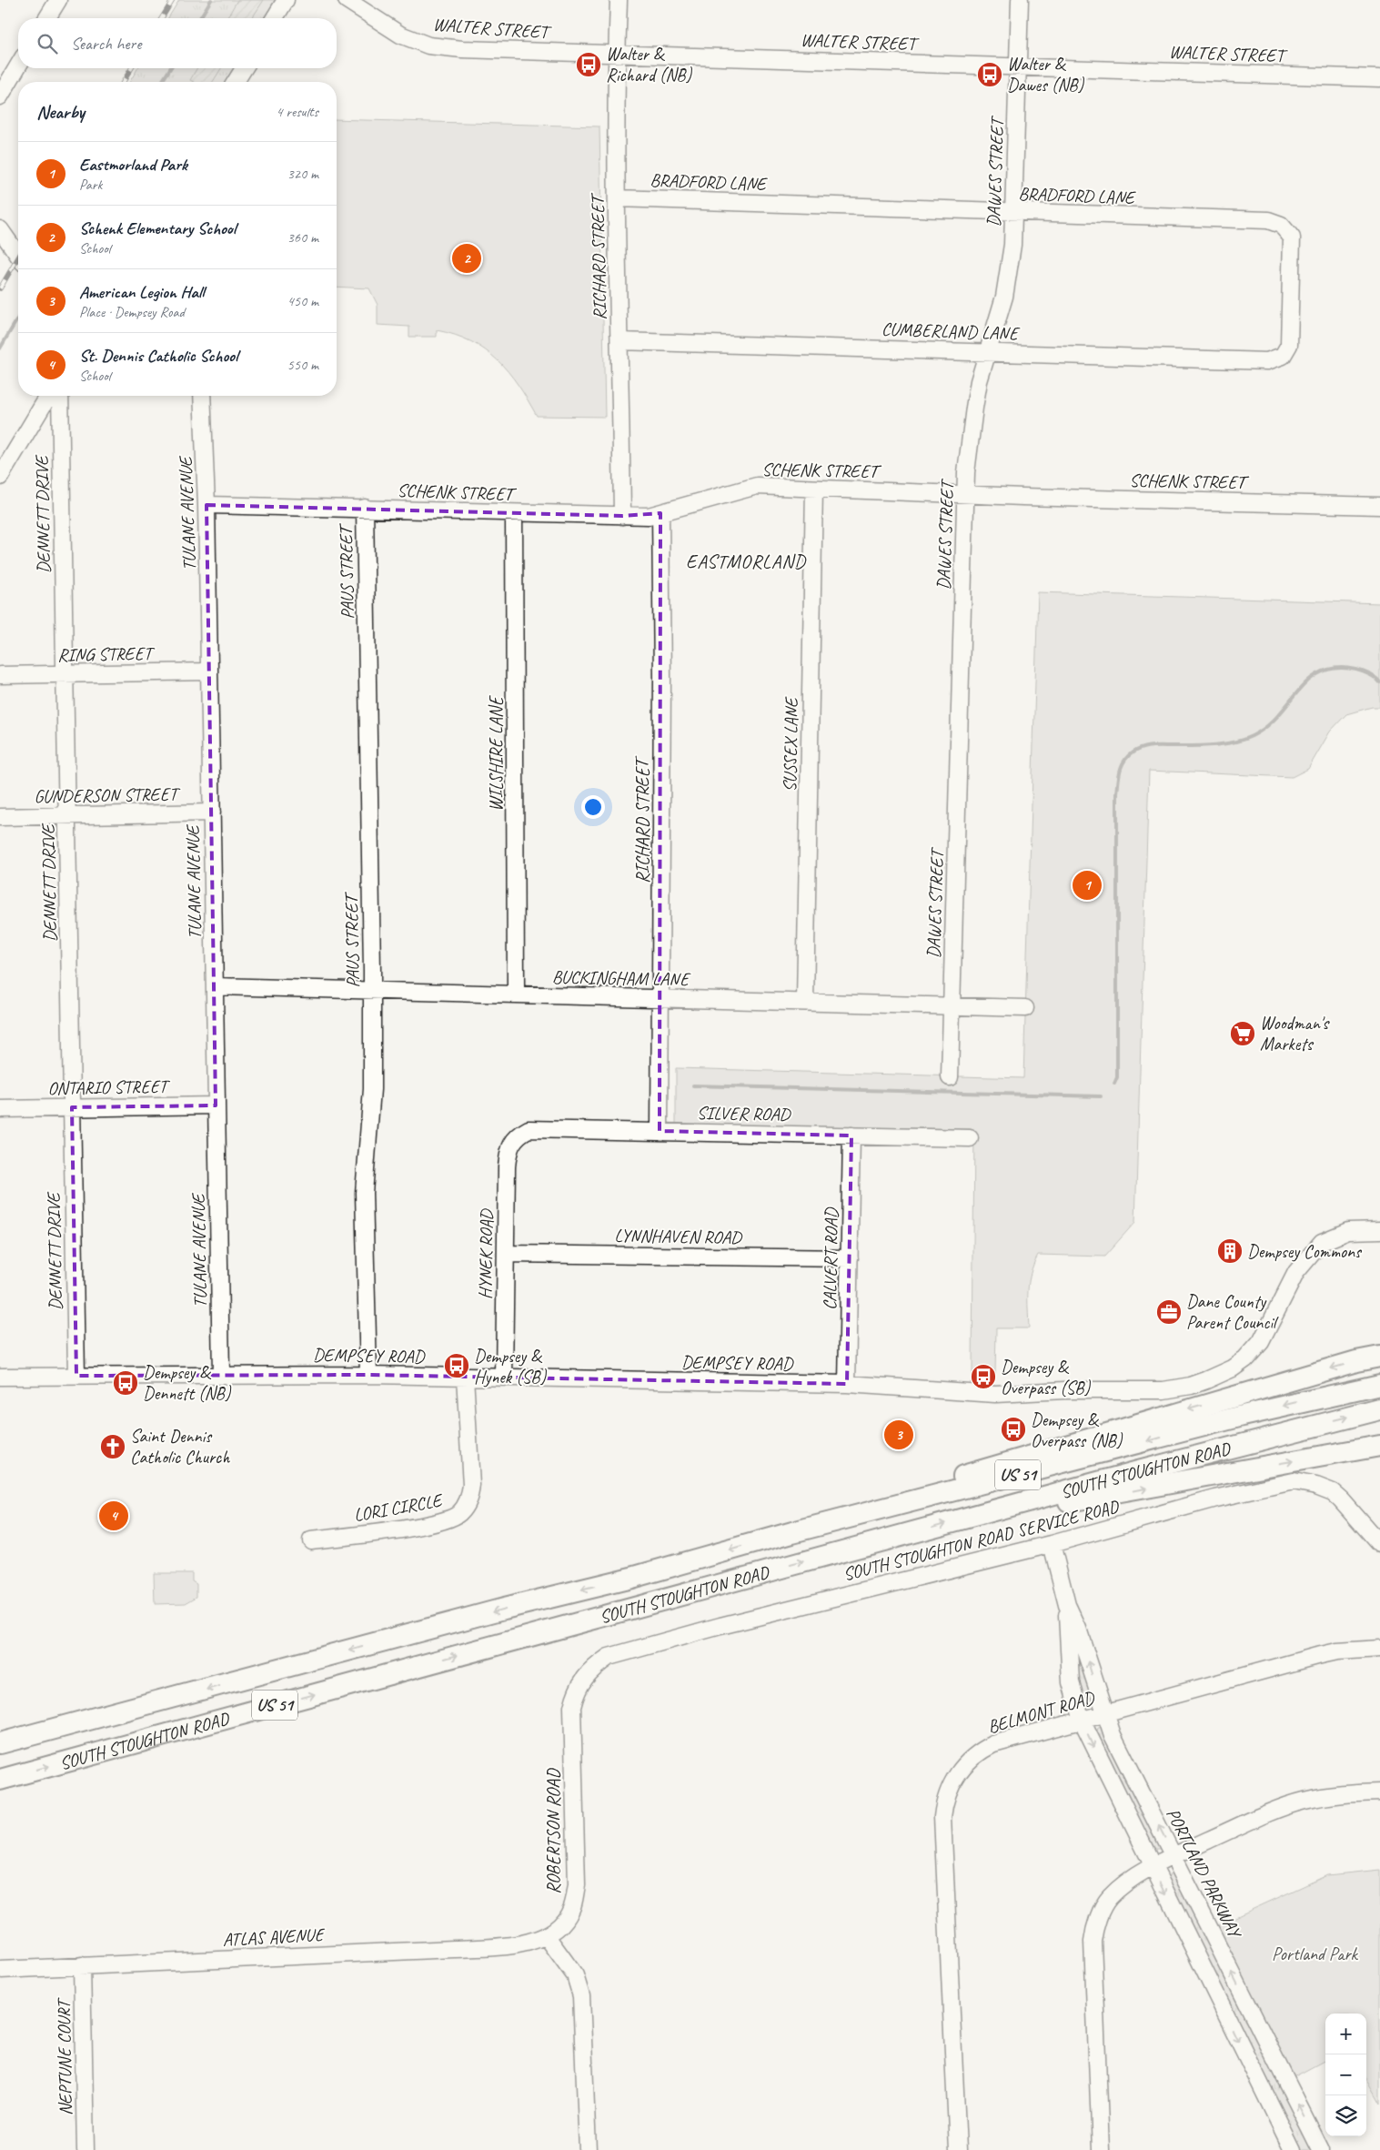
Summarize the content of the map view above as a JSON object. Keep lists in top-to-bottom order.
{
  "streets": {
    "main road": ["SOUTH STOUGHTON ROAD", "US 51"],
    "street": [
      "WALTER STREET",
      "DAWES STREET",
      "BRADFORD LANE",
      "RICHARD STREET",
      "CUMBERLAND LANE",
      "SCHENK STREET",
      "TULANE AVENUE",
      "DENNETT DRIVE",
      "PAUS STREET",
      "RING STREET",
      "SUSSEX LANE",
      "WILSHIRE LANE",
      "GUNDERSON STREET",
      "BUCKINGHAM LANE",
      "ONTARIO STREET",
      "SILVER ROAD",
      "LYNNHAVEN ROAD",
      "HYNEK ROAD",
      "CALVERT ROAD",
      "DEMPSEY ROAD",
      "LORI CIRCLE",
      "SOUTH STOUGHTON ROAD SERVICE ROAD",
      "BELMONT ROAD",
      "ROBERTSON ROAD",
      "PORTLAND PARKWAY",
      "ATLAS AVENUE",
      "NEPTUNE COURT"
    ]
  },
  "crossings": [
    ["WALTER STREET", "DAWES STREET"],
    ["WALTER STREET", "RICHARD STREET"],
    ["DAWES STREET", "BRADFORD LANE"],
    ["DAWES STREET", "CUMBERLAND LANE"],
    ["DAWES STREET", "SCHENK STREET"],
    ["DAWES STREET", "BUCKINGHAM LANE"],
    ["BRADFORD LANE", "RICHARD STREET"],
    ["BRADFORD LANE", "CUMBERLAND LANE"],
    ["RICHARD STREET", "CUMBERLAND LANE"],
    ["RICHARD STREET", "SCHENK STREET"],
    ["RICHARD STREET", "BUCKINGHAM LANE"],
    ["RICHARD STREET", "SILVER ROAD"],
    ["SCHENK STREET", "TULANE AVENUE"],
    ["SCHENK STREET", "PAUS STREET"],
    ["SCHENK STREET", "SUSSEX LANE"],
    ["SCHENK STREET", "WILSHIRE LANE"],
    ["TULANE AVENUE", "RING STREET"],
    ["TULANE AVENUE", "GUNDERSON STREET"],
    ["TULANE AVENUE", "BUCKINGHAM LANE"],
    ["TULANE AVENUE", "ONTARIO STREET"],
    ["TULANE AVENUE", "DEMPSEY ROAD"],
    ["DENNETT DRIVE", "RING STREET"],
    ["DENNETT DRIVE", "GUNDERSON STREET"],
    ["DENNETT DRIVE", "ONTARIO STREET"],
    ["DENNETT DRIVE", "DEMPSEY ROAD"],
    ["PAUS STREET", "BUCKINGHAM LANE"],
    ["PAUS STREET", "DEMPSEY ROAD"],
    ["SUSSEX LANE", "BUCKINGHAM LANE"],
    ["WILSHIRE LANE", "BUCKINGHAM LANE"],
    ["SILVER ROAD", "HYNEK ROAD"],
    ["SILVER ROAD", "CALVERT ROAD"],
    ["LYNNHAVEN ROAD", "HYNEK ROAD"],
    ["LYNNHAVEN ROAD", "CALVERT ROAD"],
    ["HYNEK ROAD", "DEMPSEY ROAD"],
    ["CALVERT ROAD", "DEMPSEY ROAD"],
    ["DEMPSEY ROAD", "LORI CIRCLE"],
    ["SOUTH STOUGHTON ROAD SERVICE ROAD", "ROBERTSON ROAD"],
    ["SOUTH STOUGHTON ROAD SERVICE ROAD", "PORTLAND PARKWAY"],
    ["BELMONT ROAD", "PORTLAND PARKWAY"],
    ["ROBERTSON ROAD", "ATLAS AVENUE"],
    ["ATLAS AVENUE", "NEPTUNE COURT"]
  ],
  "districts": ["EASTMORLAND"],
  "parks": ["Portland Park"],
  "places": {
    "bus stop": [
      "Walter & Richard (NB)",
      "Walter & Dawes (NB)",
      "Dempsey & Hynek (SB)",
      "Dempsey & Overpass (SB)",
      "Dempsey & Dennett (NB)",
      "Dempsey & Overpass (NB)"
    ],
    "supermarket": ["Woodman's Markets"],
    "building": ["Dempsey Commons"],
    "office": ["Dane County Parent Council"],
    "church": ["Saint Dennis Catholic Church"]
  },
  "page": {
    "search": "Search here",
    "heading": ["Nearby", "4 results"],
    "list": [
      {
        "mark": "1",
        "name": "Eastmorland Park",
        "note": "Park",
        "value": "320 m"
      },
      {
        "mark": "2",
        "name": "Schenk Elementary School",
        "note": "School",
        "value": "360 m"
      },
      {
        "mark": "3",
        "name": "American Legion Hall",
        "note": "Place · Dempsey Road",
        "value": "450 m"
      },
      {
        "mark": "4",
        "name": "St. Dennis Catholic School",
        "note": "School",
        "value": "550 m"
      }
    ],
    "pins": [
      "2",
      "1",
      "3",
      "4"
    ],
    "map_buttons": ["+", "−"]
  }
}
